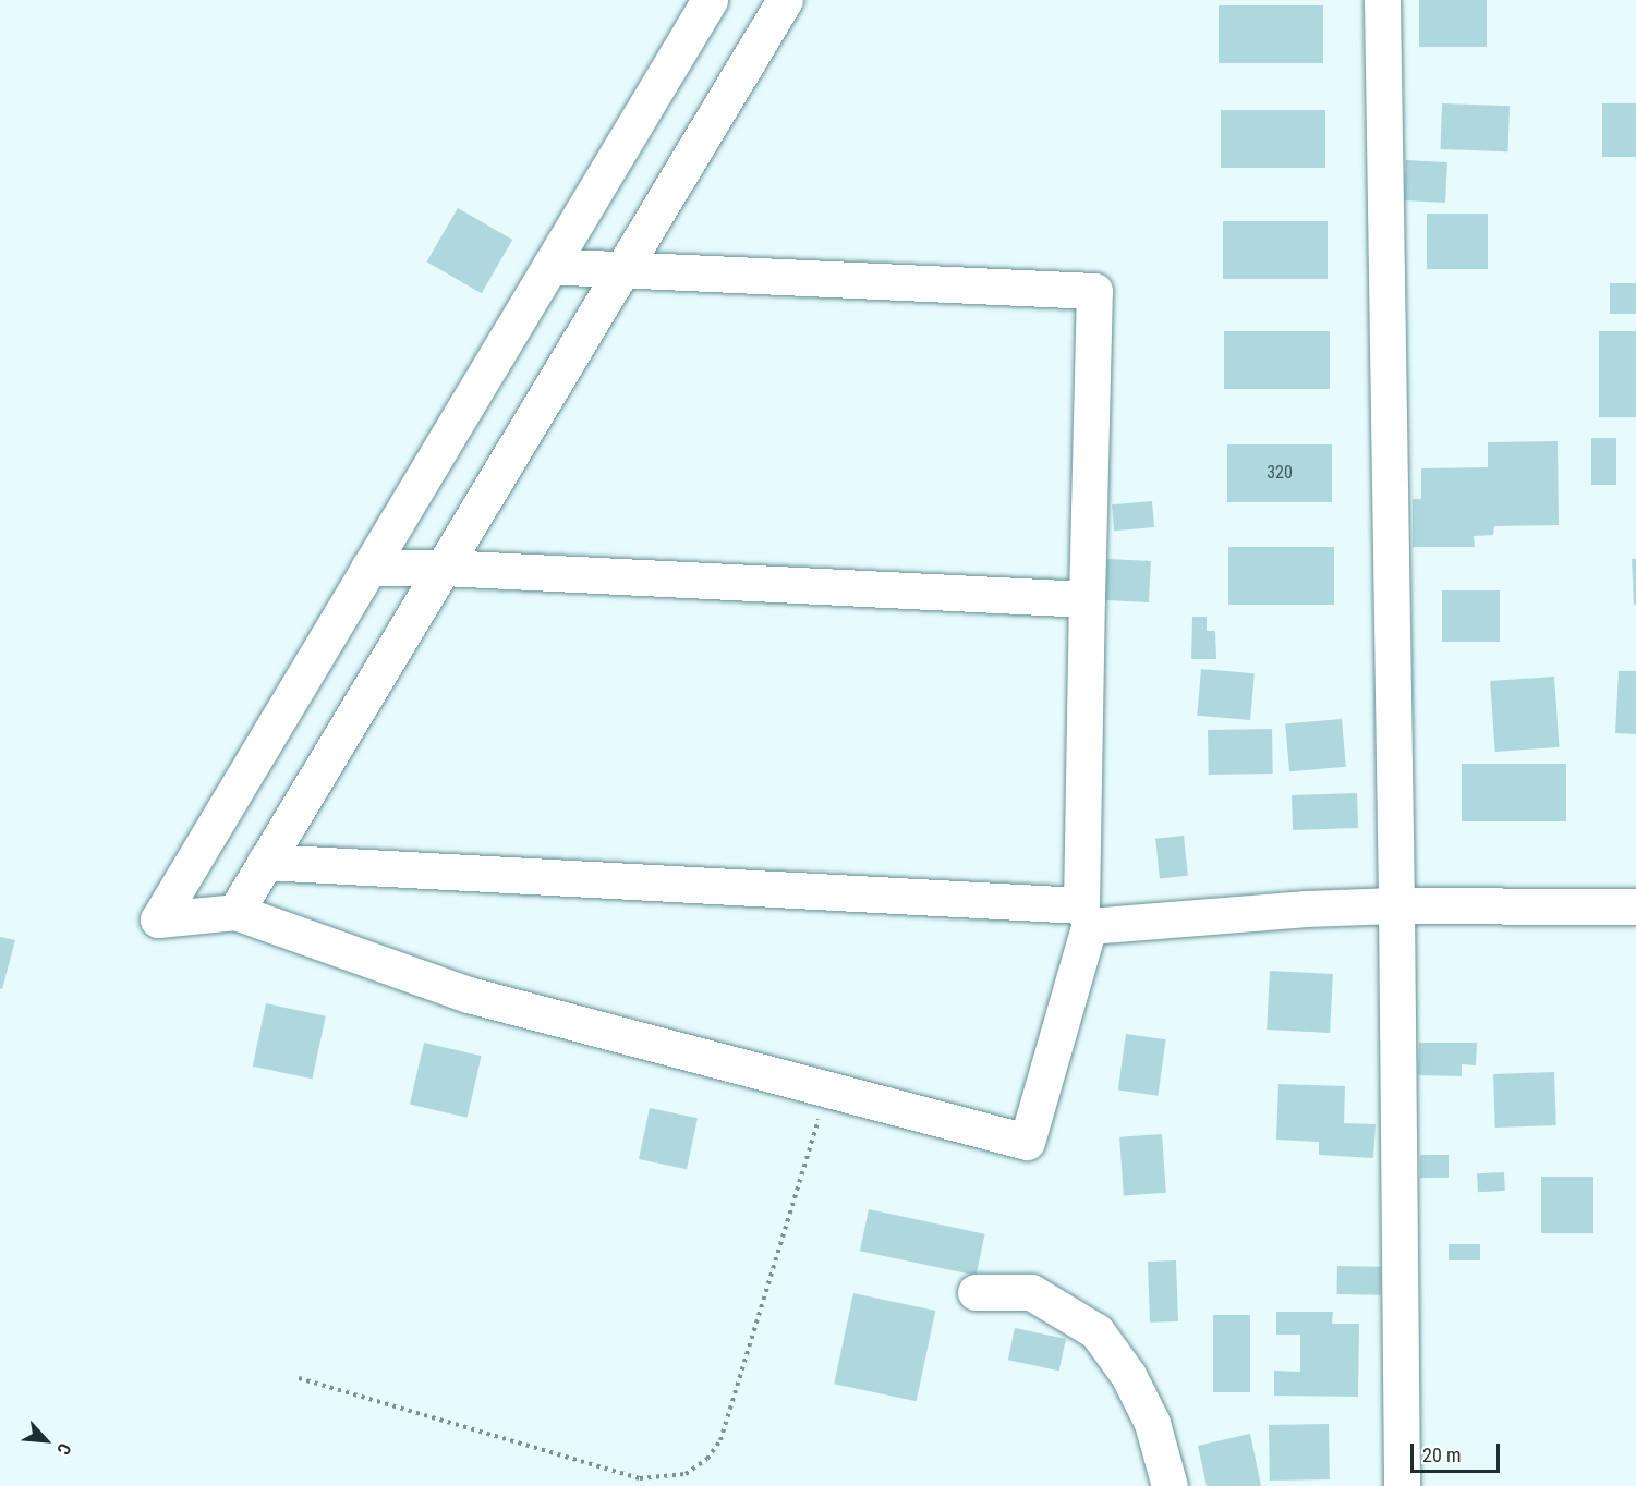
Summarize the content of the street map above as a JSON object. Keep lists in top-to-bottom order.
{
  "house_numbers": ["320"],
  "scale_bar": "20 m",
  "north": "bottom right"
}
